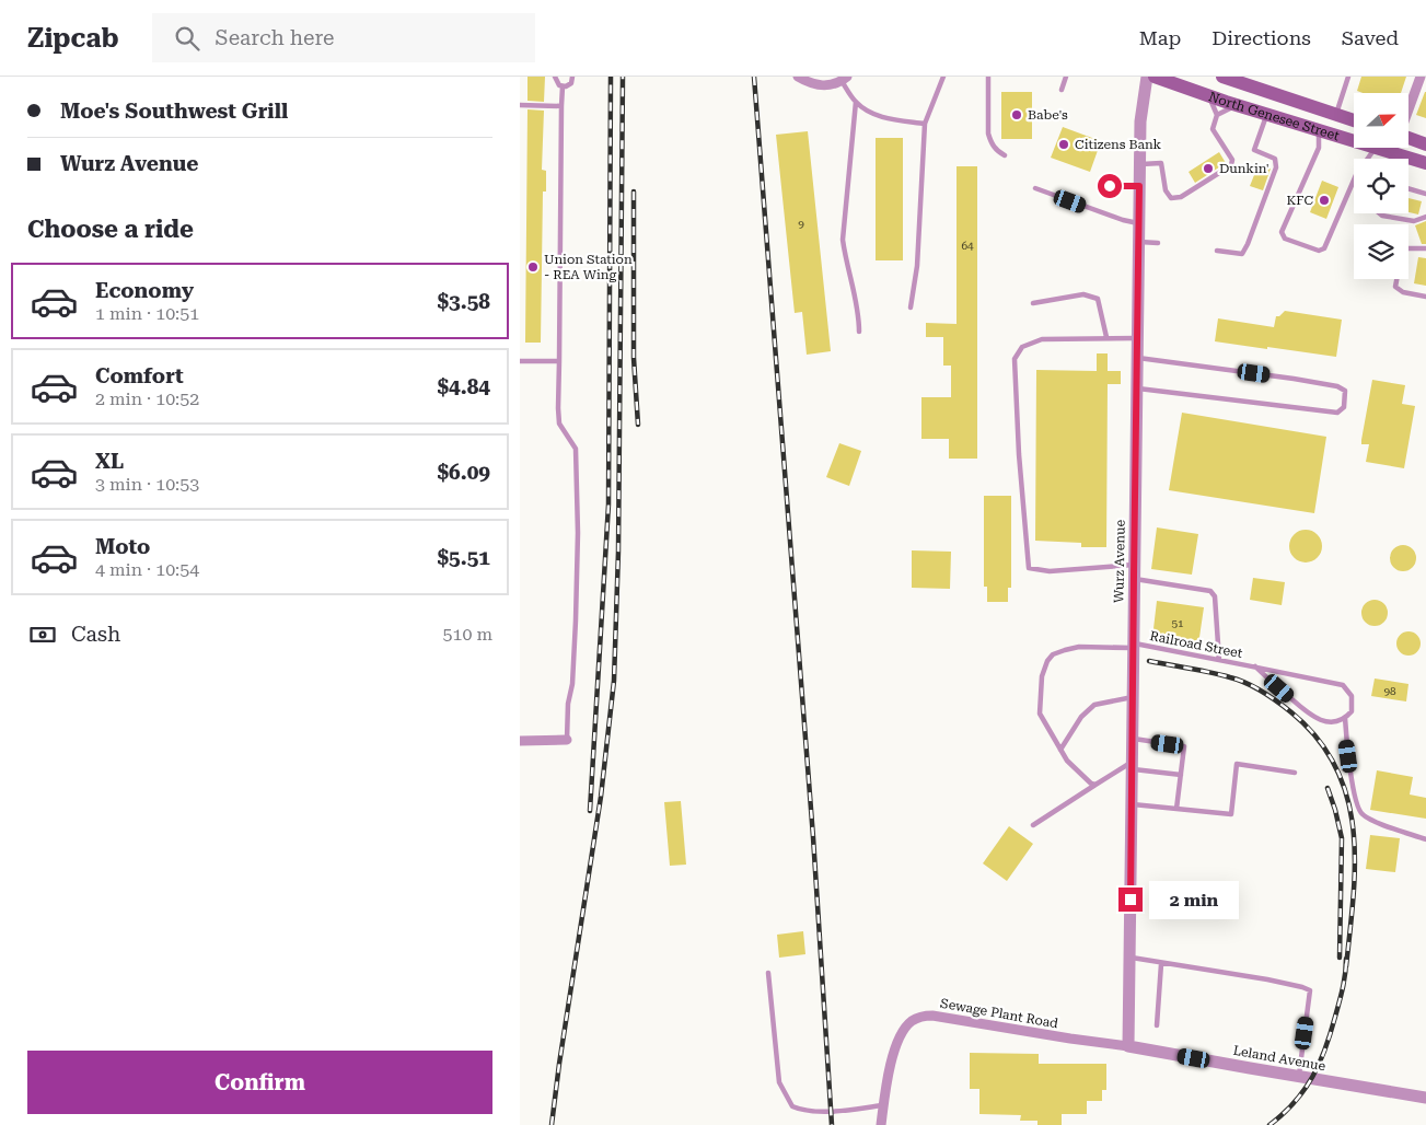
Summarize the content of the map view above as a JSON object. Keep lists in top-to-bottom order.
{
  "streets": {
    "main road": ["North Genesee Street"],
    "street": ["Wurz Avenue", "Sewage Plant Road", "Leland Avenue"],
    "lane": ["Railroad Street"]
  },
  "crossings": [
    ["Wurz Avenue", "Railroad Street"],
    ["Wurz Avenue", "Sewage Plant Road"],
    ["Wurz Avenue", "Leland Avenue"],
    ["Sewage Plant Road", "Leland Avenue"]
  ],
  "places": [
    "Babe's",
    "Citizens Bank",
    "Dunkin'",
    "KFC",
    "Union Station - REA Wing"
  ],
  "house_numbers": [
    "9",
    "64",
    "51",
    "98"
  ],
  "north": "right",
  "page": {
    "header": "Zipcab",
    "search": "Search here",
    "nav": ["Map", "Directions", "Saved"],
    "banner": ["Moe's Southwest Grill", "Wurz Avenue"],
    "heading": "Choose a ride",
    "list": [
      {
        "name": "Economy",
        "note": "1 min · 10:51",
        "value": "$3.58"
      },
      {
        "name": "Comfort",
        "note": "2 min · 10:52",
        "value": "$4.84"
      },
      {
        "name": "XL",
        "note": "3 min · 10:53",
        "value": "$6.09"
      },
      {
        "name": "Moto",
        "note": "4 min · 10:54",
        "value": "$5.51"
      }
    ],
    "pay": ["Cash", "510 m"],
    "bubble": "2 min",
    "buttons": "Confirm"
  }
}
